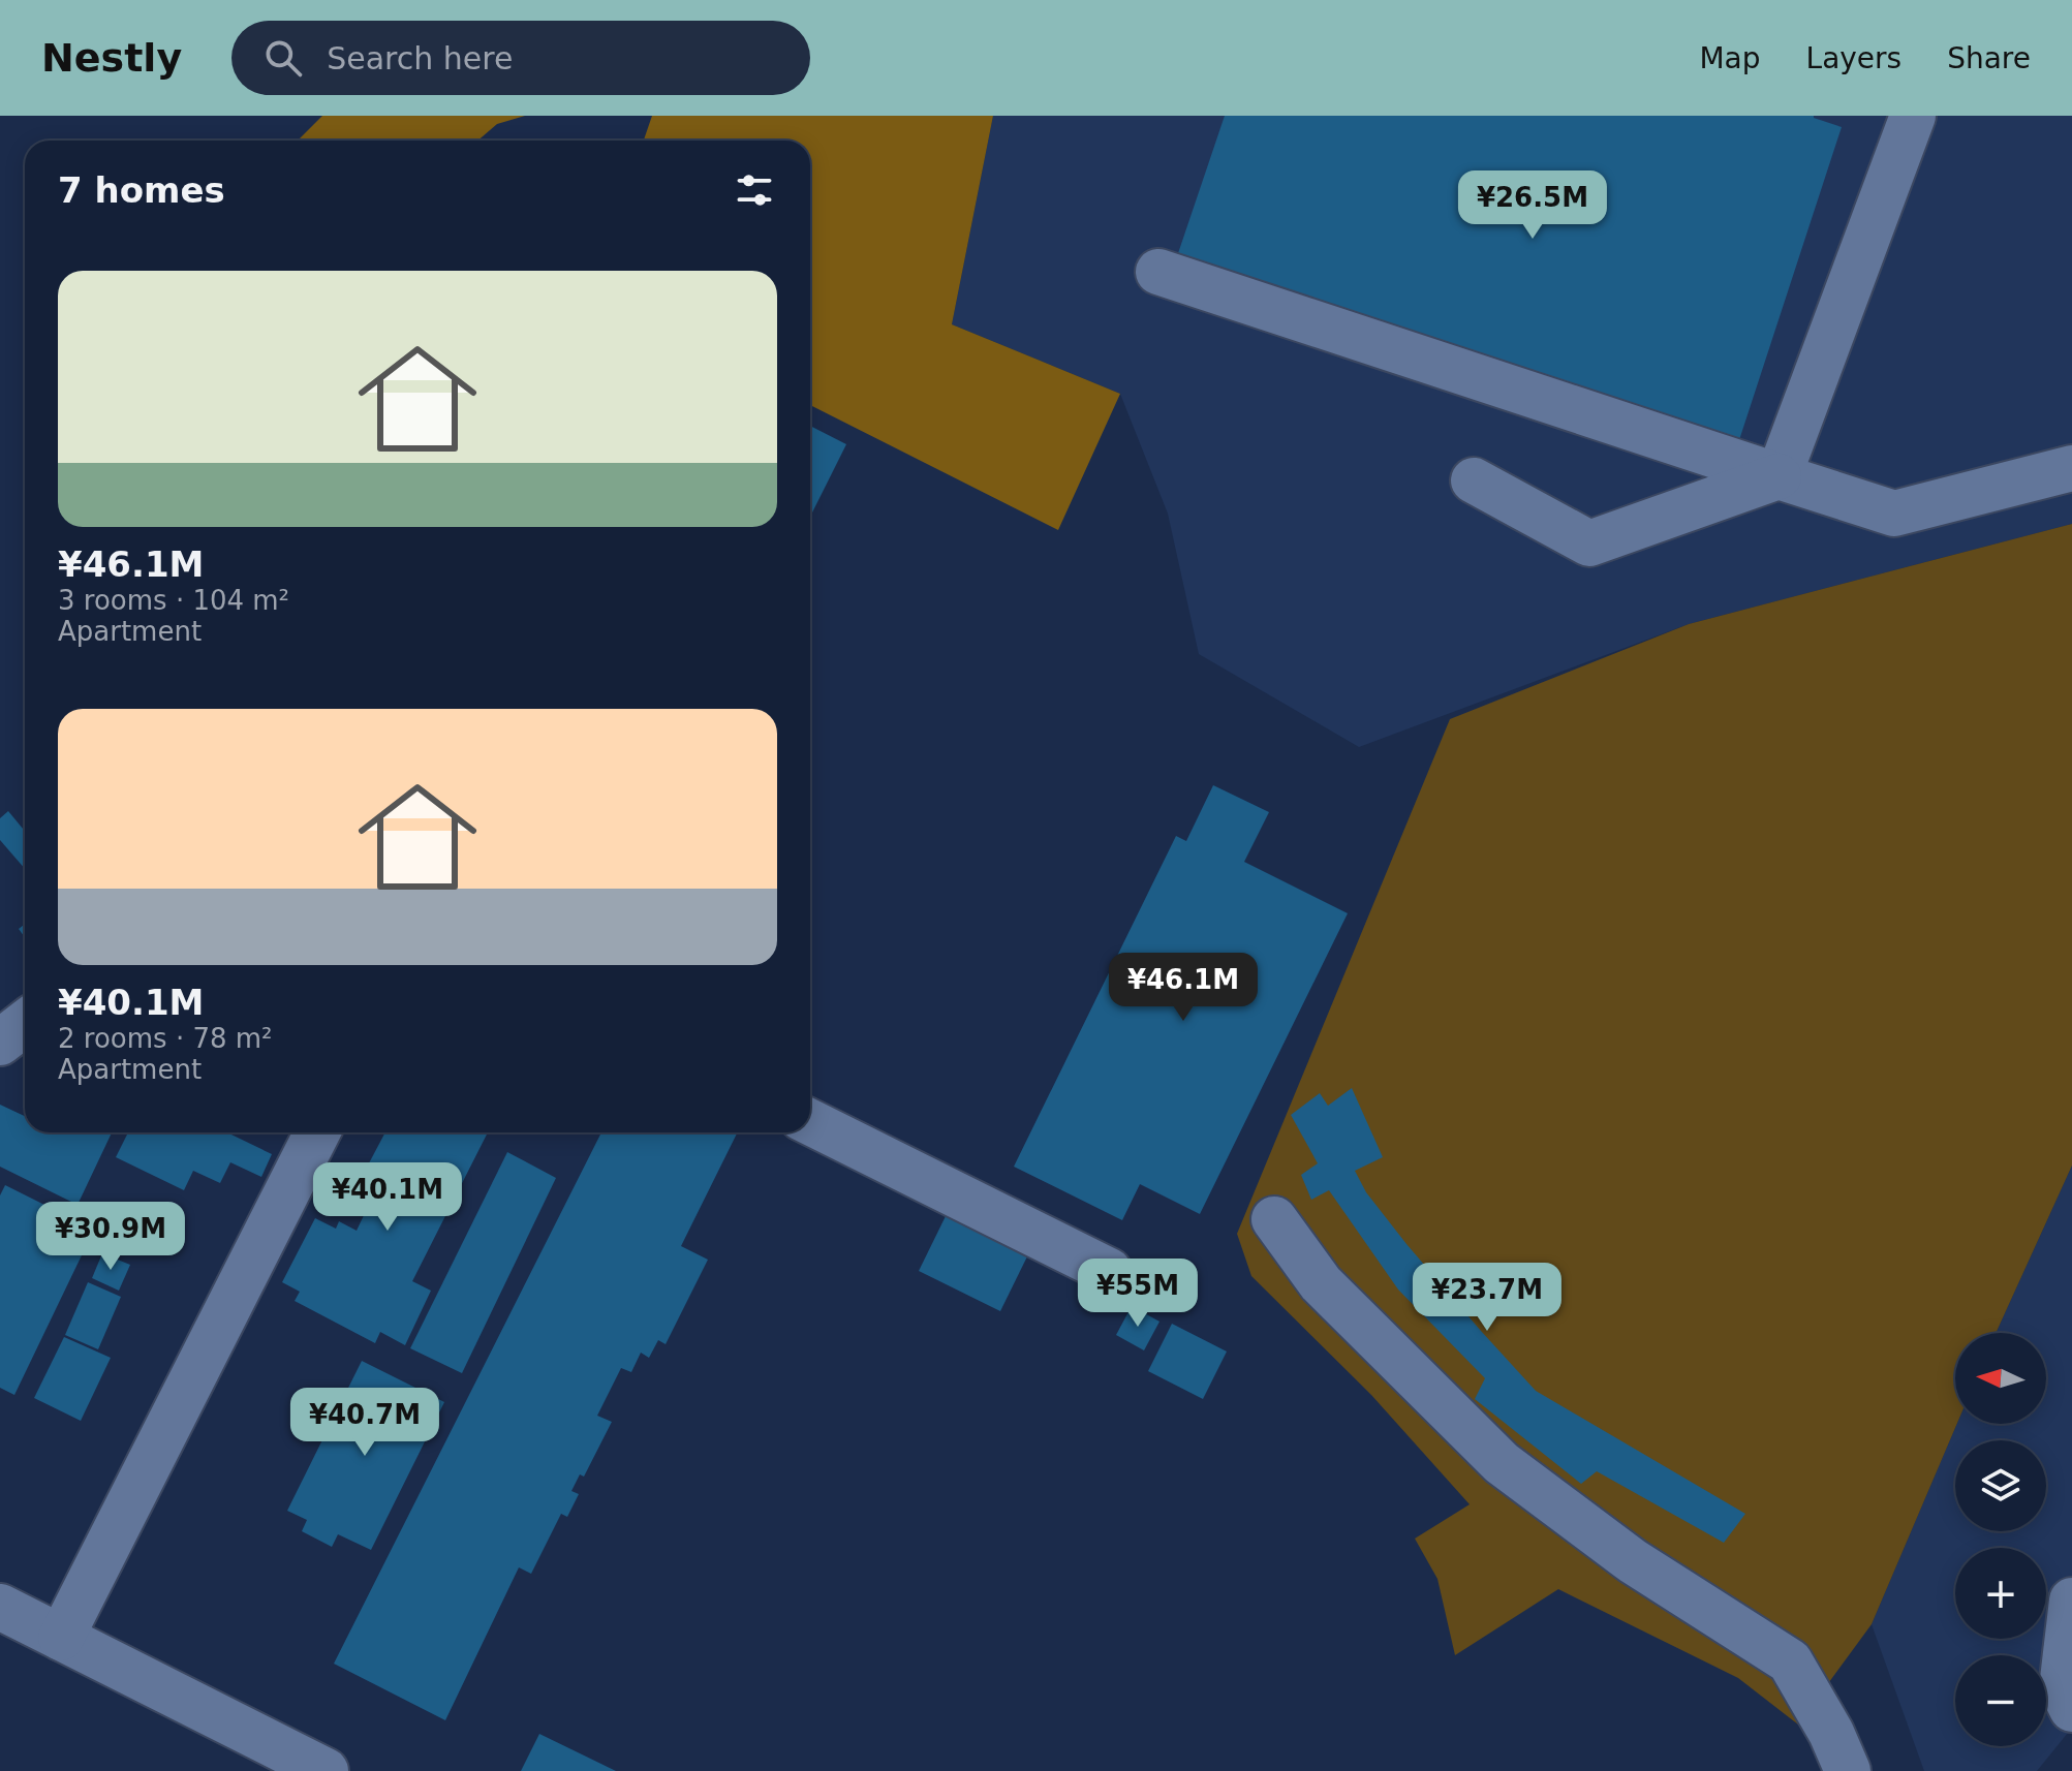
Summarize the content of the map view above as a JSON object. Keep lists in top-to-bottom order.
{
  "north": "left",
  "page": {
    "header": "Nestly",
    "search": "Search here",
    "nav": ["Map", "Layers", "Share"],
    "heading": "7 homes",
    "price": [
      "¥26.5M",
      "¥46.1M",
      "¥40.1M",
      "¥30.9M",
      "¥55M",
      "¥23.7M",
      "¥40.7M"
    ],
    "list": [
      {
        "name": "¥46.1M",
        "note": "3 rooms · 104 m² · Apartment"
      },
      {
        "name": "¥40.1M",
        "note": "2 rooms · 78 m² · Apartment"
      }
    ],
    "map_buttons": ["+", "−"]
  }
}
